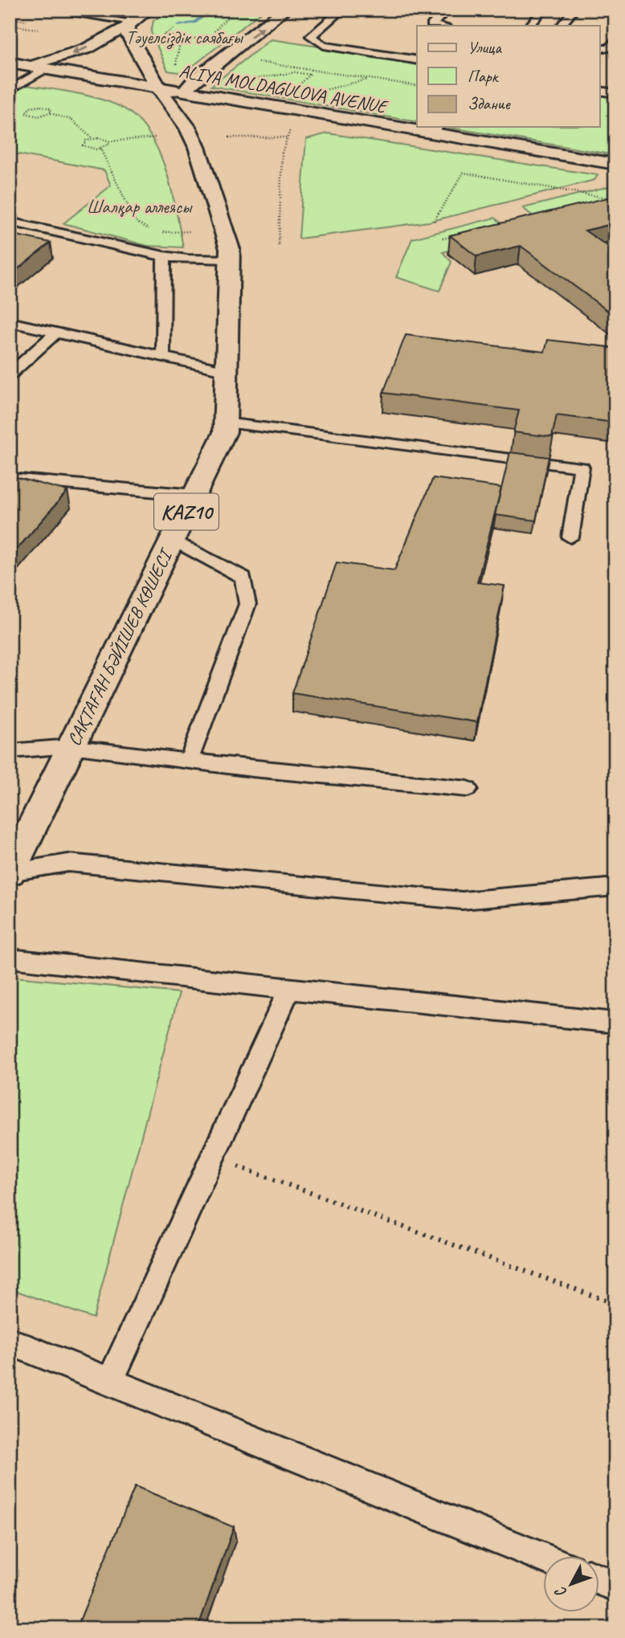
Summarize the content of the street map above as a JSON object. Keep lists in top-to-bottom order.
{
  "streets": {
    "main road": ["ALIYA MOLDAGULOVA AVENUE", "KAZ10", "САҚТАҒАН БӘЙІШЕВ КӨШЕСІ"]
  },
  "crossings": [
    ["ALIYA MOLDAGULOVA AVENUE", "САҚТАҒАН БӘЙІШЕВ КӨШЕСІ"]
  ],
  "parks": ["Тәуелсіздік саябағы", "Шалқар аллеясы"],
  "legend": ["Улица", "Парк", "Здание"],
  "north": "bottom left"
}
